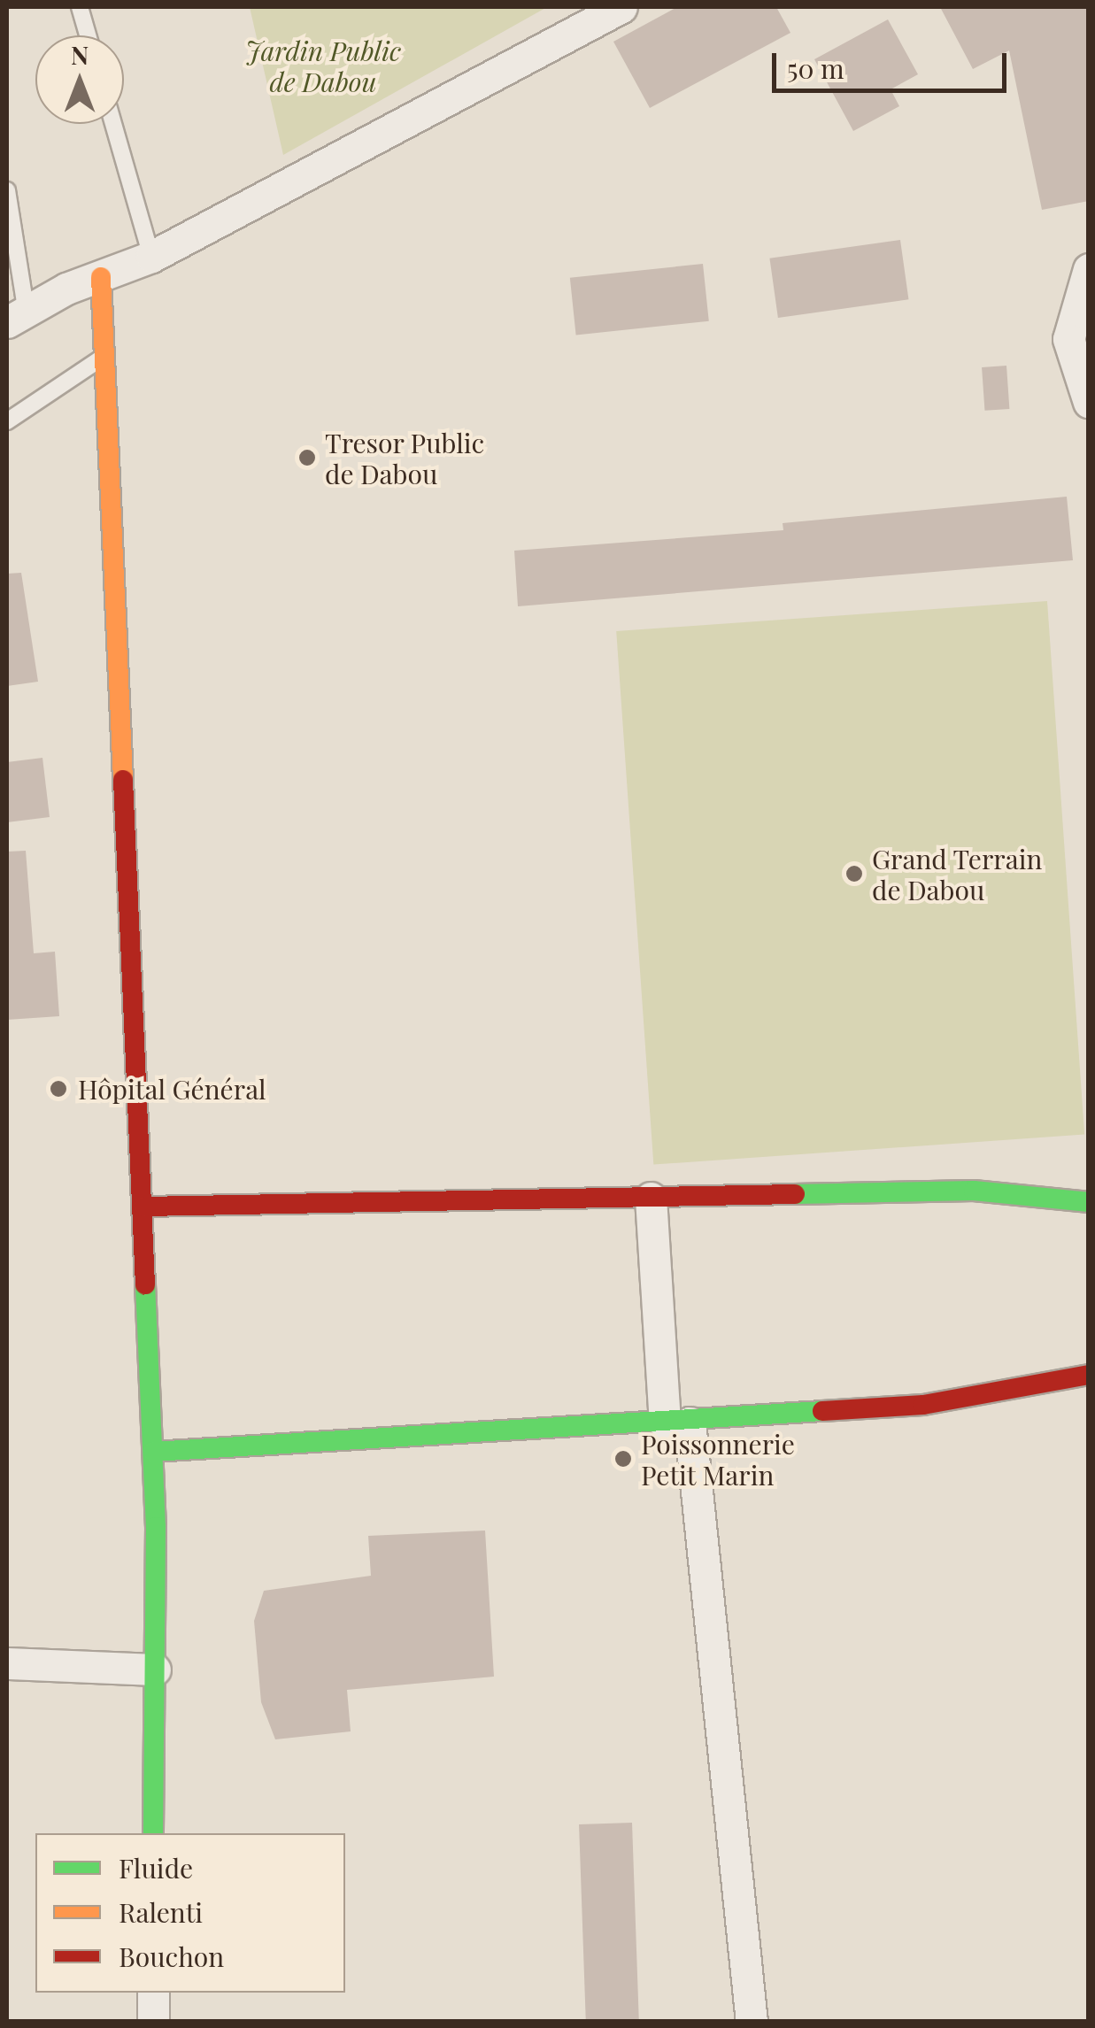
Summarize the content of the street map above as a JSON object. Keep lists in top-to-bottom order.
{
  "parks": ["Jardin Public de Dabou"],
  "places": [
    "Tresor Public de Dabou",
    "Grand Terrain de Dabou",
    "Hôpital Général",
    "Poissonnerie Petit Marin"
  ],
  "legend": ["Fluide", "Ralenti", "Bouchon"],
  "scale_bar": "50 m",
  "north": "top"
}
